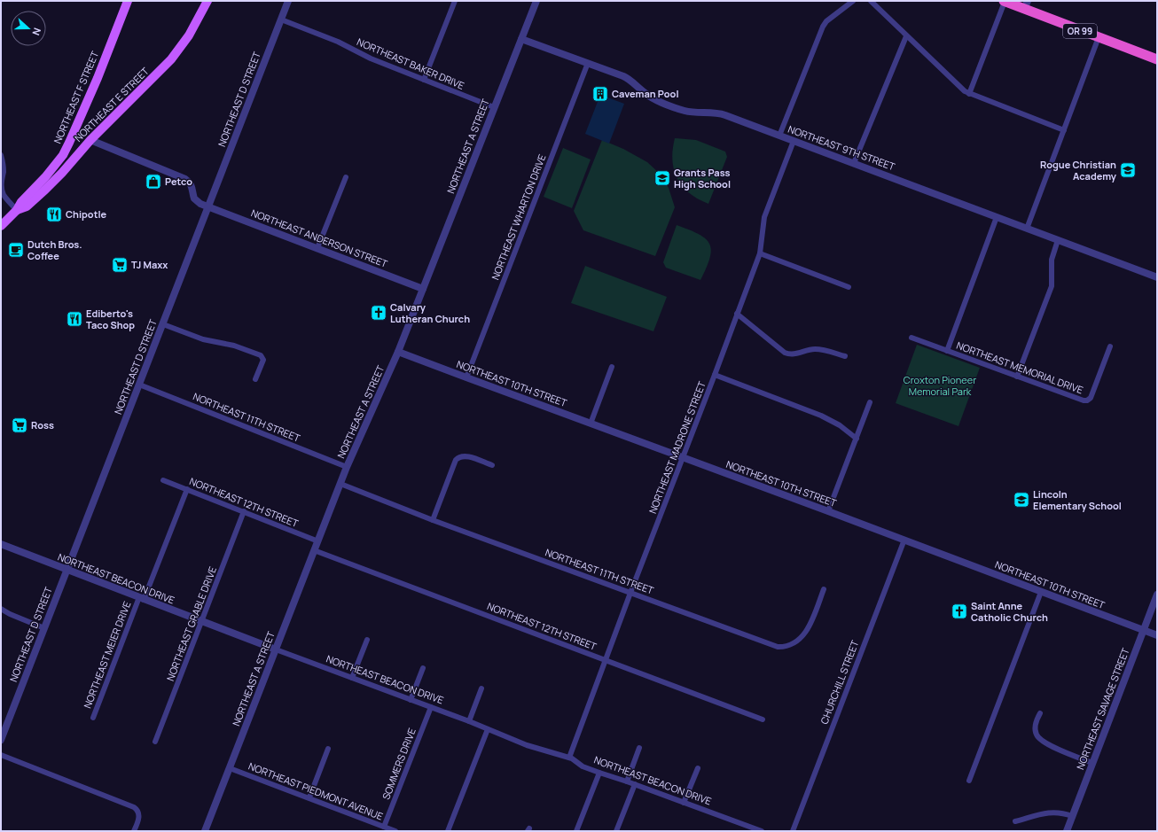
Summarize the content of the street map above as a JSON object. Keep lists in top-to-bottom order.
{
  "streets": {
    "highway": ["OR 99"],
    "main road": ["NORTHEAST F STREET", "NORTHEAST E STREET"],
    "street": [
      "NORTHEAST BAKER DRIVE",
      "NORTHEAST D STREET",
      "NORTHEAST A STREET",
      "NORTHEAST 9TH STREET",
      "NORTHEAST WHARTON DRIVE",
      "NORTHEAST ANDERSON STREET",
      "NORTHEAST MEMORIAL DRIVE",
      "NORTHEAST 10TH STREET",
      "NORTHEAST 11TH STREET",
      "NORTHEAST MADRONE STREET",
      "NORTHEAST 12TH STREET",
      "NORTHEAST BEACON DRIVE",
      "NORTHEAST GRABLE DRIVE",
      "NORTHEAST MEIER DRIVE",
      "CHURCHILL STREET",
      "NORTHEAST SAVAGE STREET",
      "SOMMERS DRIVE",
      "NORTHEAST PIEDMONT AVENUE"
    ]
  },
  "crossings": [
    ["NORTHEAST BAKER DRIVE", "NORTHEAST D STREET"],
    ["NORTHEAST BAKER DRIVE", "NORTHEAST A STREET"],
    ["NORTHEAST F STREET", "NORTHEAST E STREET"],
    ["NORTHEAST D STREET", "NORTHEAST ANDERSON STREET"],
    ["NORTHEAST D STREET", "NORTHEAST 11TH STREET"],
    ["NORTHEAST D STREET", "NORTHEAST BEACON DRIVE"],
    ["NORTHEAST E STREET", "NORTHEAST ANDERSON STREET"],
    ["NORTHEAST A STREET", "NORTHEAST 9TH STREET"],
    ["NORTHEAST A STREET", "NORTHEAST ANDERSON STREET"],
    ["NORTHEAST A STREET", "NORTHEAST 10TH STREET"],
    ["NORTHEAST A STREET", "NORTHEAST 11TH STREET"],
    ["NORTHEAST A STREET", "NORTHEAST 12TH STREET"],
    ["NORTHEAST A STREET", "NORTHEAST BEACON DRIVE"],
    ["NORTHEAST A STREET", "NORTHEAST PIEDMONT AVENUE"],
    ["NORTHEAST 9TH STREET", "NORTHEAST WHARTON DRIVE"],
    ["NORTHEAST 9TH STREET", "NORTHEAST MEMORIAL DRIVE"],
    ["NORTHEAST 9TH STREET", "NORTHEAST MADRONE STREET"],
    ["NORTHEAST WHARTON DRIVE", "NORTHEAST 10TH STREET"],
    ["NORTHEAST 10TH STREET", "NORTHEAST MADRONE STREET"],
    ["NORTHEAST 10TH STREET", "CHURCHILL STREET"],
    ["NORTHEAST 10TH STREET", "NORTHEAST SAVAGE STREET"],
    ["NORTHEAST 11TH STREET", "NORTHEAST MADRONE STREET"],
    ["NORTHEAST MADRONE STREET", "NORTHEAST 12TH STREET"],
    ["NORTHEAST MADRONE STREET", "NORTHEAST BEACON DRIVE"],
    ["NORTHEAST 12TH STREET", "NORTHEAST GRABLE DRIVE"],
    ["NORTHEAST 12TH STREET", "NORTHEAST MEIER DRIVE"],
    ["NORTHEAST BEACON DRIVE", "NORTHEAST GRABLE DRIVE"],
    ["NORTHEAST BEACON DRIVE", "NORTHEAST MEIER DRIVE"],
    ["NORTHEAST BEACON DRIVE", "SOMMERS DRIVE"],
    ["SOMMERS DRIVE", "NORTHEAST PIEDMONT AVENUE"]
  ],
  "parks": ["Croxton Pioneer Memorial Park"],
  "places": {
    "building": ["Caveman Pool"],
    "school or university": ["Rogue Christian Academy", "Grants Pass High School", "Lincoln Elementary School"],
    "shop": ["Petco"],
    "restaurant": ["Chipotle", "Ediberto's Taco Shop"],
    "cafe": ["Dutch Bros. Coffee"],
    "supermarket": ["TJ Maxx", "Ross"],
    "church": ["Calvary Lutheran Church", "Saint Anne Catholic Church"]
  },
  "north": "right"
}
